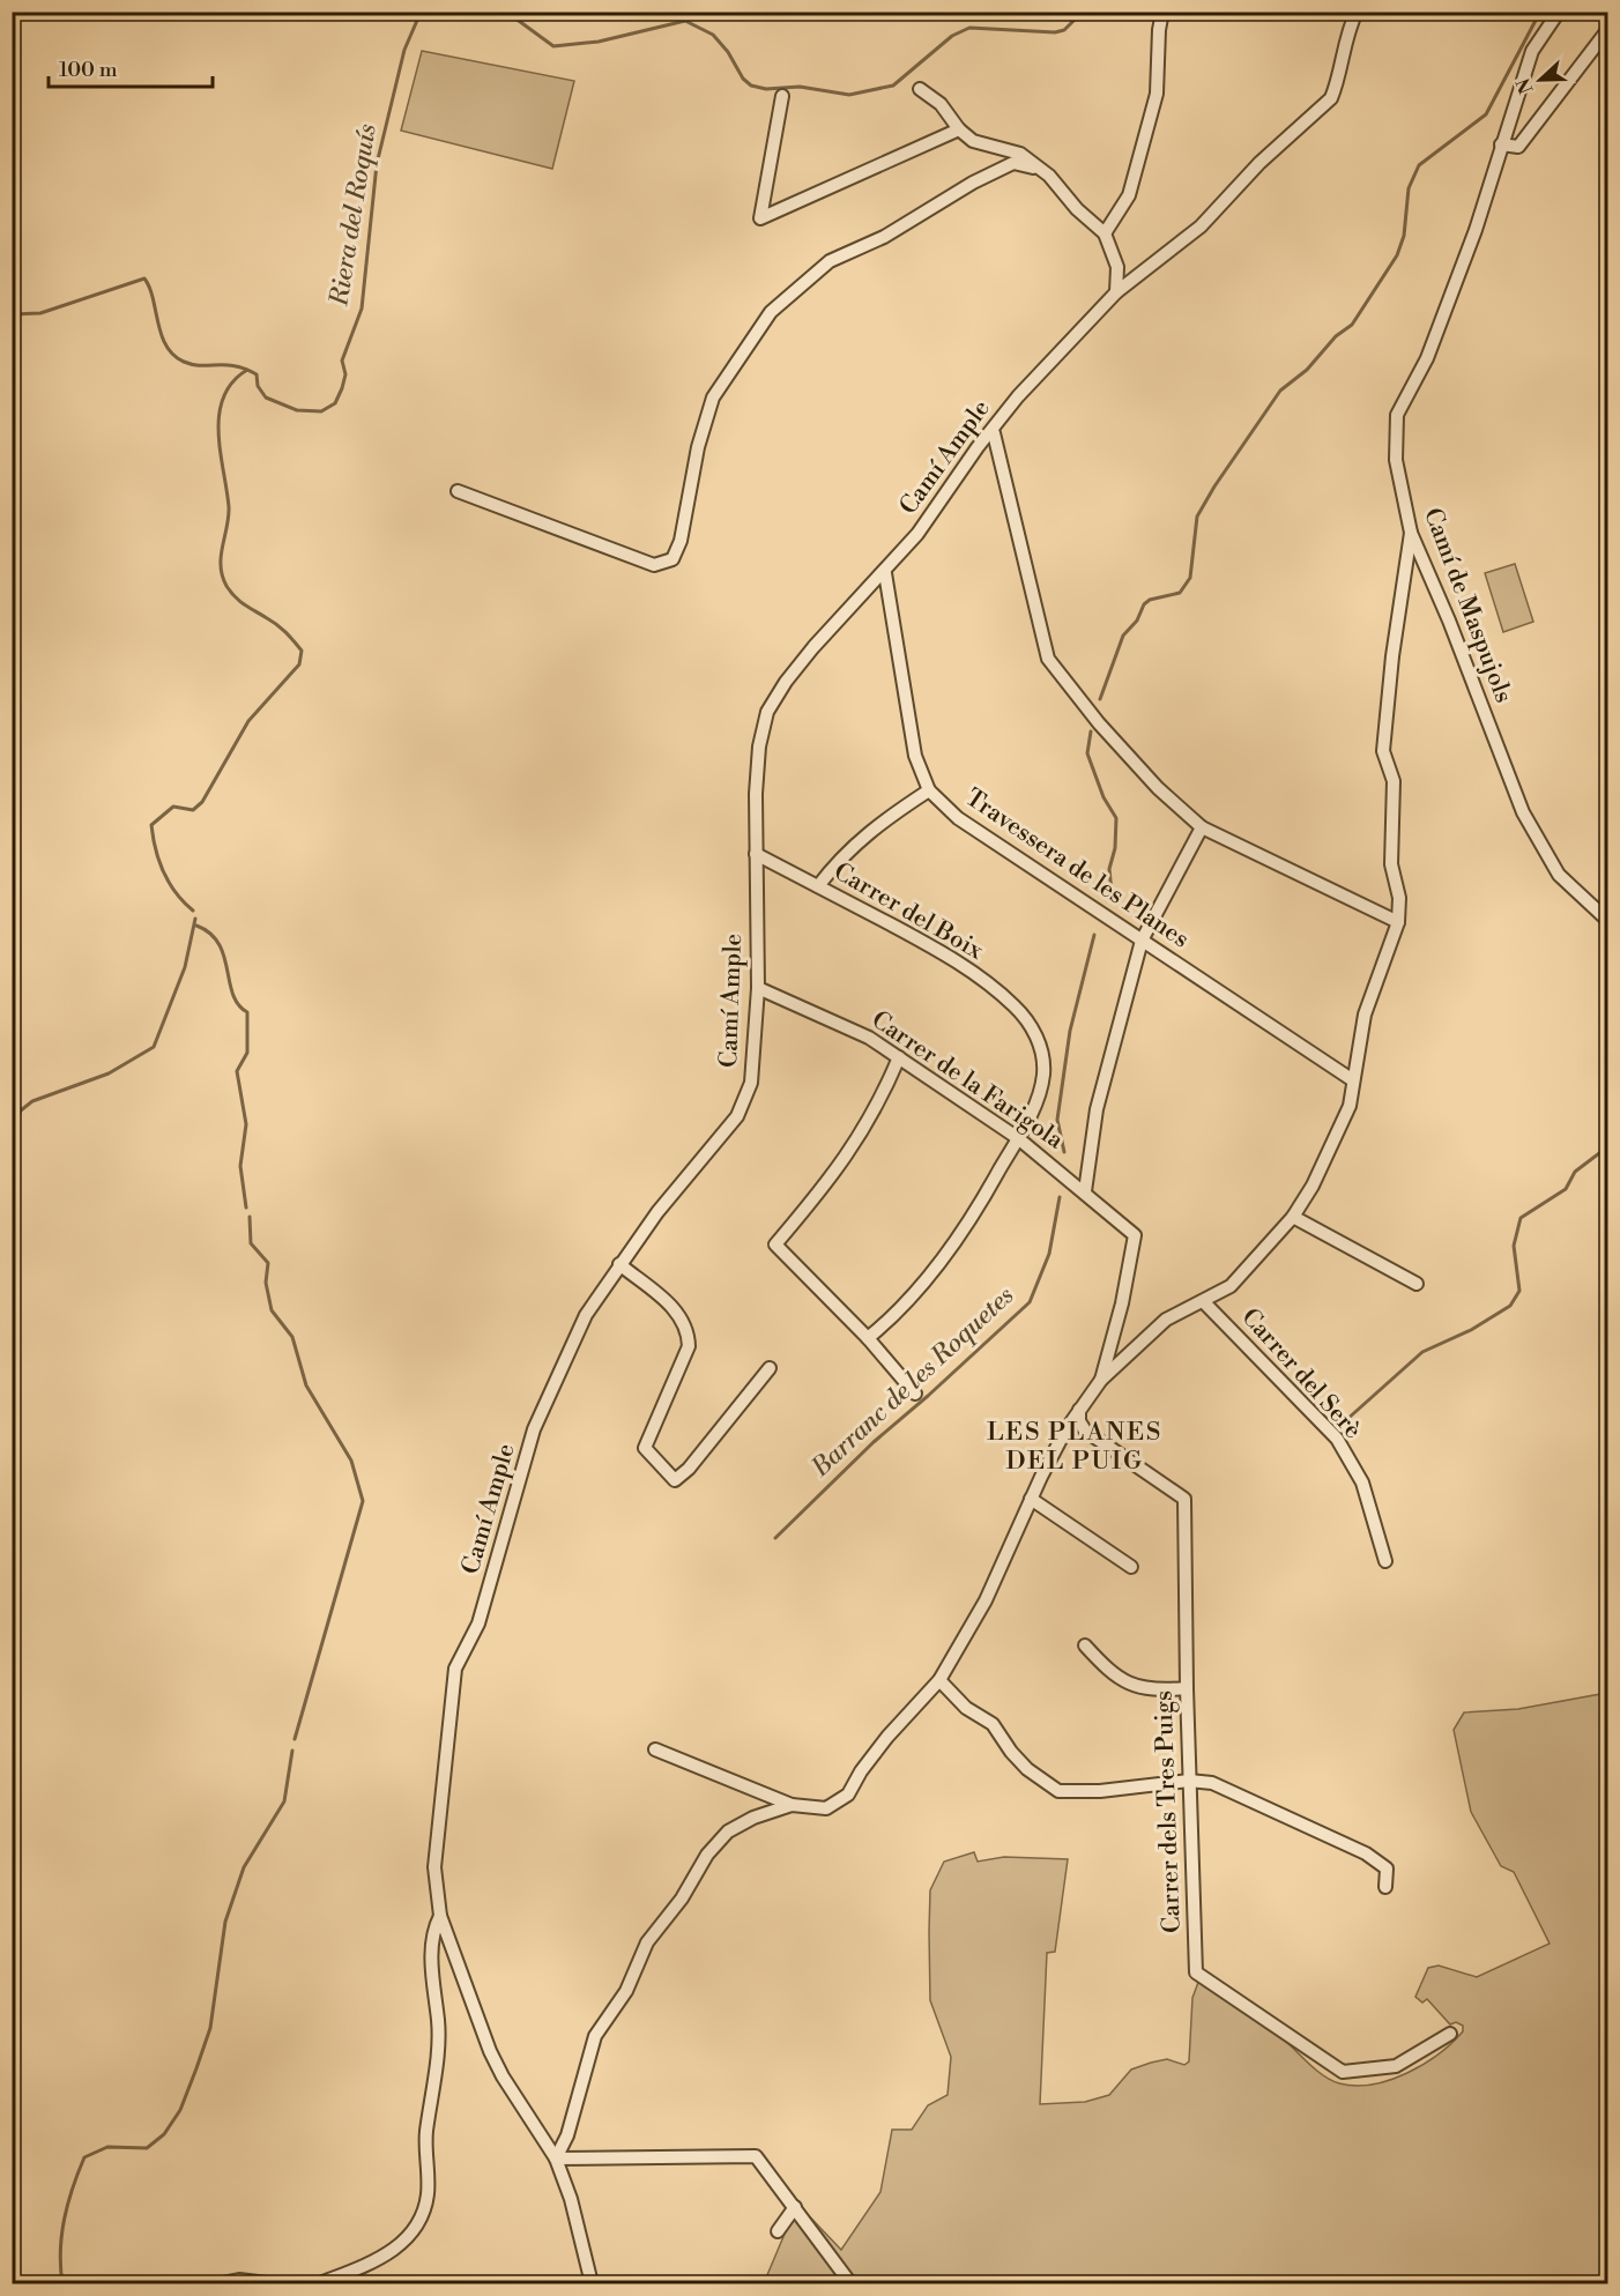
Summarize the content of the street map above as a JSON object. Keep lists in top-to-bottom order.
{
  "streets": {
    "street": [
      "Camí Ample",
      "Camí de Maspujols",
      "Travessera de les Planes",
      "Carrer del Boix",
      "Carrer de la Farigola",
      "Carrer del Serè",
      "Carrer dels Tres Puigs"
    ]
  },
  "crossings": [
    ["Camí Ample", "Travessera de les Planes"],
    ["Camí Ample", "Carrer del Boix"],
    ["Camí Ample", "Carrer de la Farigola"],
    ["Carrer del Boix", "Carrer de la Farigola"]
  ],
  "districts": ["LES PLANES DEL PUIG"],
  "water": ["Riera del Roquís", "Barranc de les Roquetes"],
  "scale_bar": "100 m",
  "north": "left"
}
